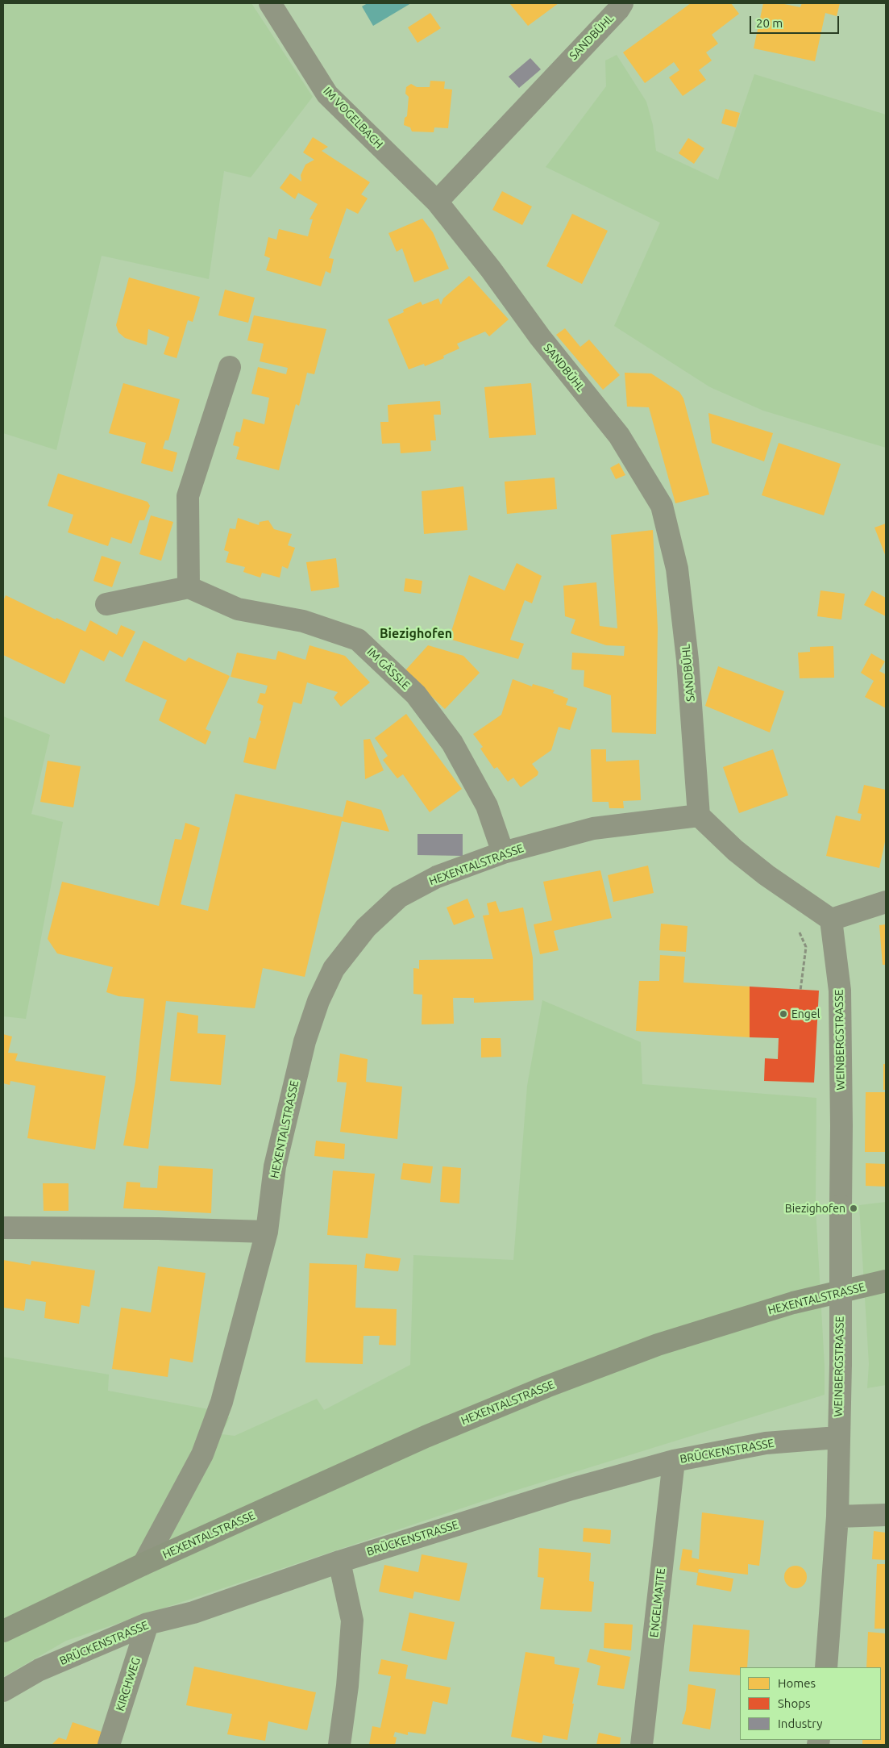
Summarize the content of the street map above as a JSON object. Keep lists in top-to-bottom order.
{
  "streets": {
    "main road": ["HEXENTALSTRASSE"],
    "street": [
      "SANDBÜHL",
      "IM VOGELBACH",
      "IM GÄSSLE",
      "WEINBERGSTRASSE",
      "BRÜCKENSTRASSE",
      "ENGELMATTE",
      "KIRCHWEG"
    ]
  },
  "crossings": [
    ["SANDBÜHL", "IM VOGELBACH"],
    ["SANDBÜHL", "HEXENTALSTRASSE"],
    ["IM GÄSSLE", "HEXENTALSTRASSE"],
    ["WEINBERGSTRASSE", "BRÜCKENSTRASSE"],
    ["BRÜCKENSTRASSE", "ENGELMATTE"],
    ["BRÜCKENSTRASSE", "KIRCHWEG"]
  ],
  "districts": ["Biezighofen"],
  "places": ["Engel", "Biezighofen"],
  "legend": ["Homes", "Shops", "Industry"],
  "scale_bar": "20 m"
}
